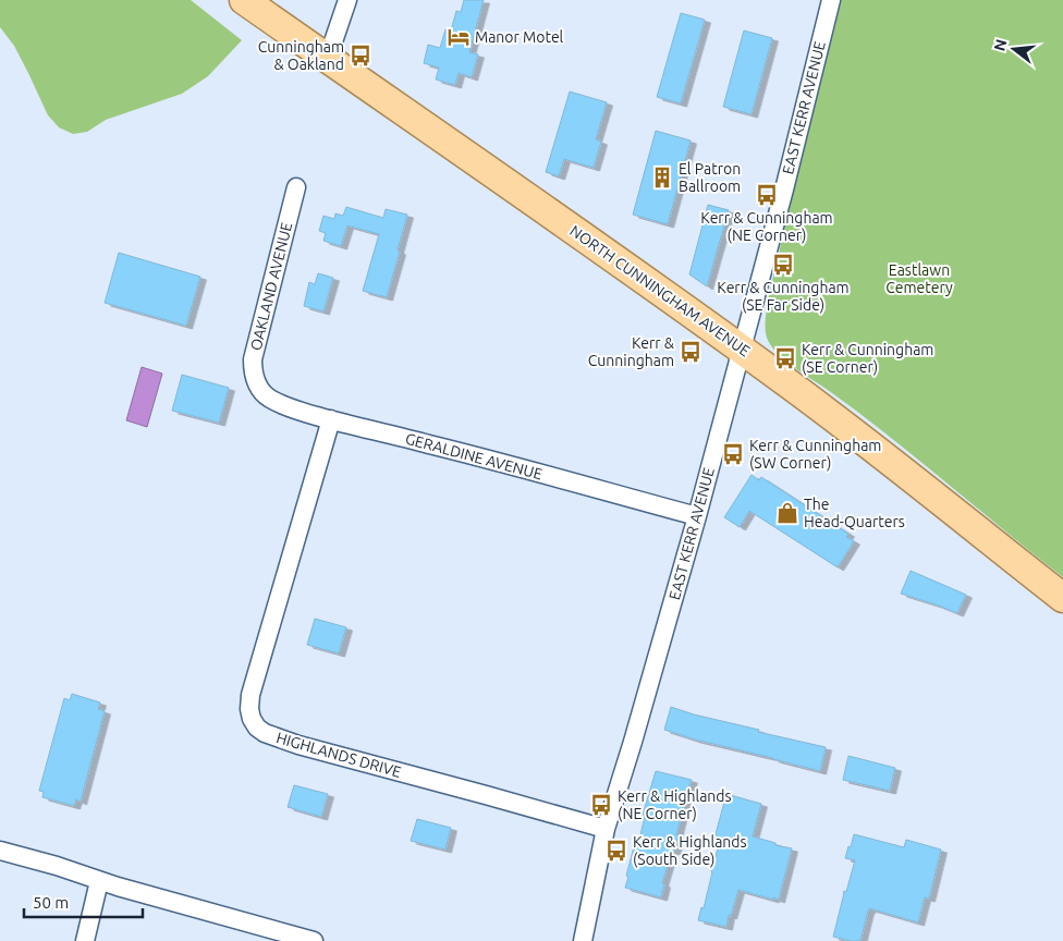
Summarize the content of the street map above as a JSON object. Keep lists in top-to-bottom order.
{
  "streets": {
    "main road": ["NORTH CUNNINGHAM AVENUE"],
    "street": [
      "EAST KERR AVENUE",
      "OAKLAND AVENUE",
      "GERALDINE AVENUE",
      "HIGHLANDS DRIVE"
    ]
  },
  "crossings": [
    ["EAST KERR AVENUE", "NORTH CUNNINGHAM AVENUE"],
    ["EAST KERR AVENUE", "GERALDINE AVENUE"],
    ["EAST KERR AVENUE", "HIGHLANDS DRIVE"],
    ["OAKLAND AVENUE", "GERALDINE AVENUE"],
    ["GERALDINE AVENUE", "HIGHLANDS DRIVE"]
  ],
  "parks": ["Eastlawn Cemetery"],
  "places": {
    "hotel": ["Manor Motel"],
    "bus stop": [
      "Cunningham & Oakland",
      "Kerr & Cunningham (NE Corner)",
      "Kerr & Cunningham (SE Far Side)",
      "Kerr & Cunningham",
      "Kerr & Cunningham (SE Corner)",
      "Kerr & Cunningham (SW Corner)",
      "Kerr & Highlands (NE Corner)",
      "Kerr & Highlands (South Side)"
    ],
    "building": ["El Patron Ballroom"],
    "shop": ["The Head-Quarters"]
  },
  "scale_bar": "50 m",
  "north": "left"
}
